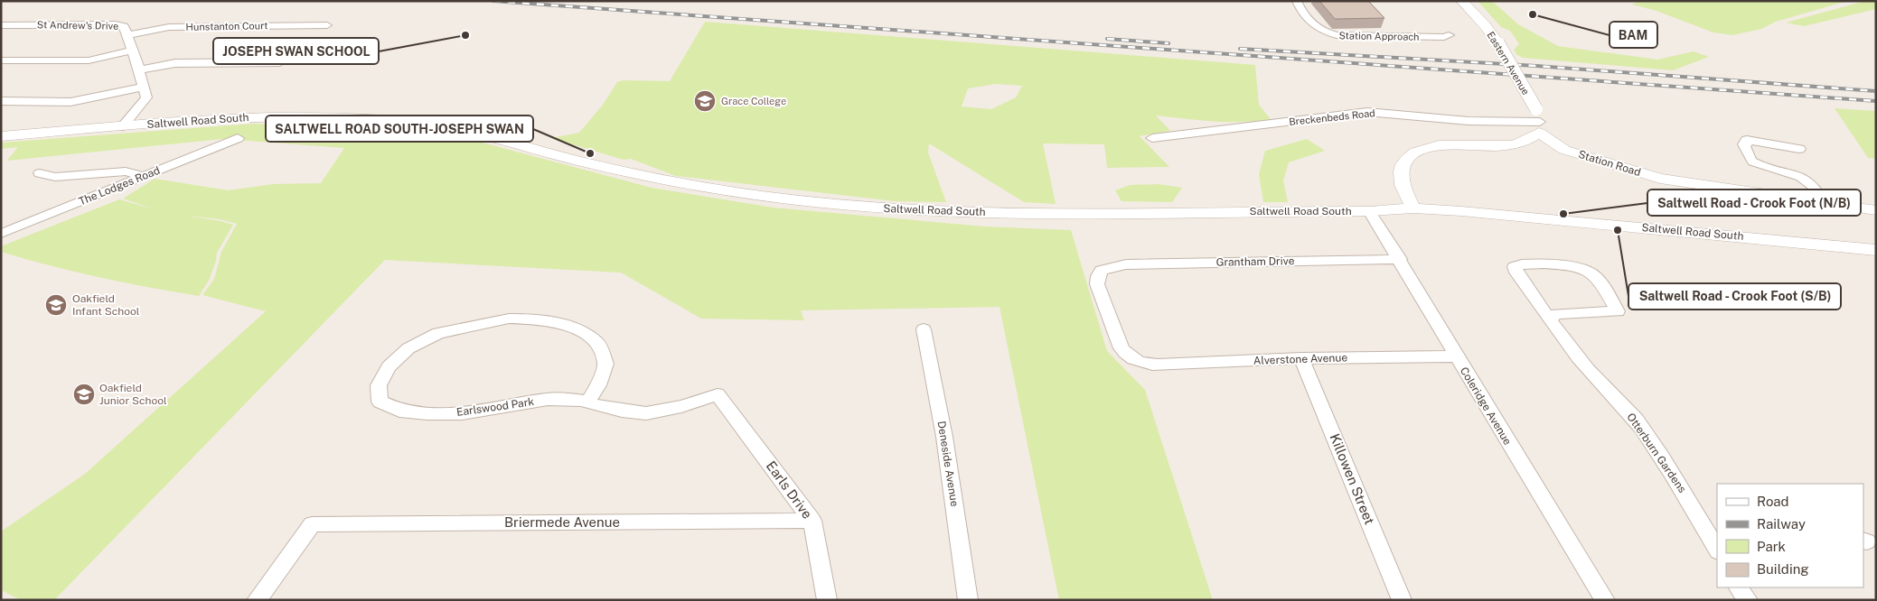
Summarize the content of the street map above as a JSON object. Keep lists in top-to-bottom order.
{
  "streets": {
    "street": [
      "St Andrew's Drive",
      "Hunstanton Court",
      "Station Approach",
      "Eastern Avenue",
      "Breckenbeds Road",
      "Saltwell Road South",
      "Station Road",
      "The Lodges Road",
      "Grantham Drive",
      "Alverstone Avenue",
      "Coleridge Avenue",
      "Earlswood Park",
      "Otterburn Gardens",
      "Deneside Avenue",
      "Killowen Street",
      "Earls Drive",
      "Briermede Avenue"
    ]
  },
  "crossings": [
    ["St Andrew's Drive", "Hunstanton Court"],
    ["Eastern Avenue", "Breckenbeds Road"],
    ["Eastern Avenue", "Station Road"],
    ["Breckenbeds Road", "Station Road"],
    ["Saltwell Road South", "Coleridge Avenue"],
    ["Grantham Drive", "Alverstone Avenue"],
    ["Grantham Drive", "Coleridge Avenue"],
    ["Alverstone Avenue", "Coleridge Avenue"],
    ["Alverstone Avenue", "Killowen Street"],
    ["Earlswood Park", "Earls Drive"],
    ["Earls Drive", "Briermede Avenue"]
  ],
  "places": {
    "other": [
      "BAM",
      "JOSEPH SWAN SCHOOL",
      "SALTWELL ROAD SOUTH-JOSEPH SWAN",
      "Saltwell Road - Crook Foot (N/B)",
      "Saltwell Road - Crook Foot (S/B)"
    ],
    "school or university": ["Grace College", "Oakfield Infant School", "Oakfield Junior School"]
  },
  "legend": [
    "Road",
    "Railway",
    "Park",
    "Building"
  ]
}
